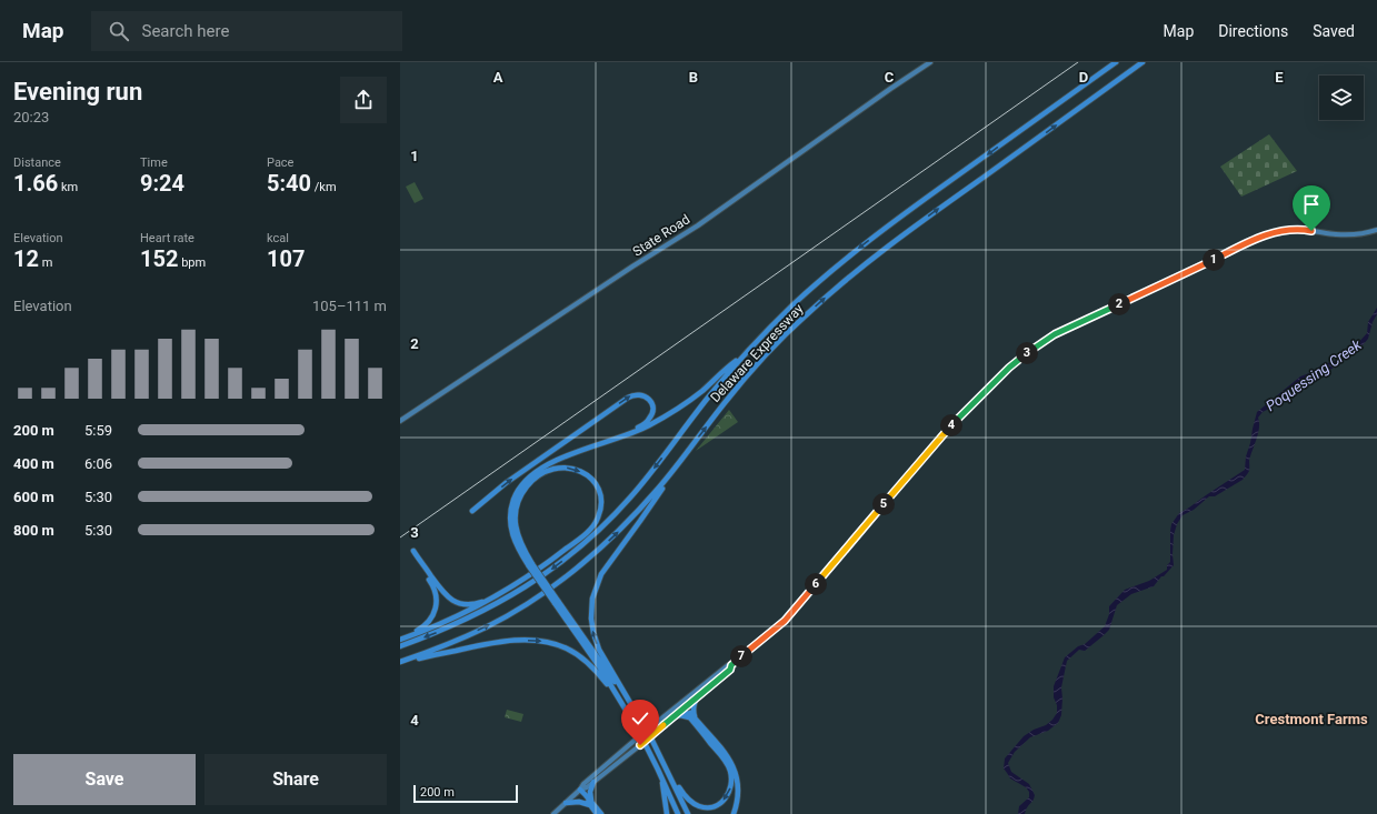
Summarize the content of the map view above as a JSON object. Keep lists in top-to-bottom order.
{
  "streets": {
    "highway": ["Delaware Expressway"],
    "main road": ["State Road"]
  },
  "districts": ["Crestmont Farms"],
  "water": ["Poquessing Creek"],
  "scale_bar": "200 m",
  "page": {
    "header": "Map",
    "search": "Search here",
    "nav": ["Map", "Directions", "Saved"],
    "heading": ["Evening run", "20:23"],
    "stats": [
      ["Distance", "1.66 km"],
      ["Time", "9:24"],
      ["Pace", "5:40 /km"],
      ["Elevation", "12 m"],
      ["Heart rate", "152 bpm"],
      ["kcal", "107"]
    ],
    "pins": [
      "1",
      "2",
      "3",
      "4",
      "5",
      "6",
      "7"
    ],
    "chart": ["Elevation", "105–111 m"],
    "list": [
      {
        "name": "200 m",
        "note": "5:59"
      },
      {
        "name": "400 m",
        "note": "6:06"
      },
      {
        "name": "600 m",
        "note": "5:30"
      },
      {
        "name": "800 m",
        "note": "5:30"
      }
    ],
    "buttons": ["Save", "Share"],
    "scale": "200 m"
  },
  "grid": {
    "columns": [
      "A",
      "B",
      "C",
      "D",
      "E"
    ],
    "rows": [
      "1",
      "2",
      "3",
      "4"
    ]
  }
}
